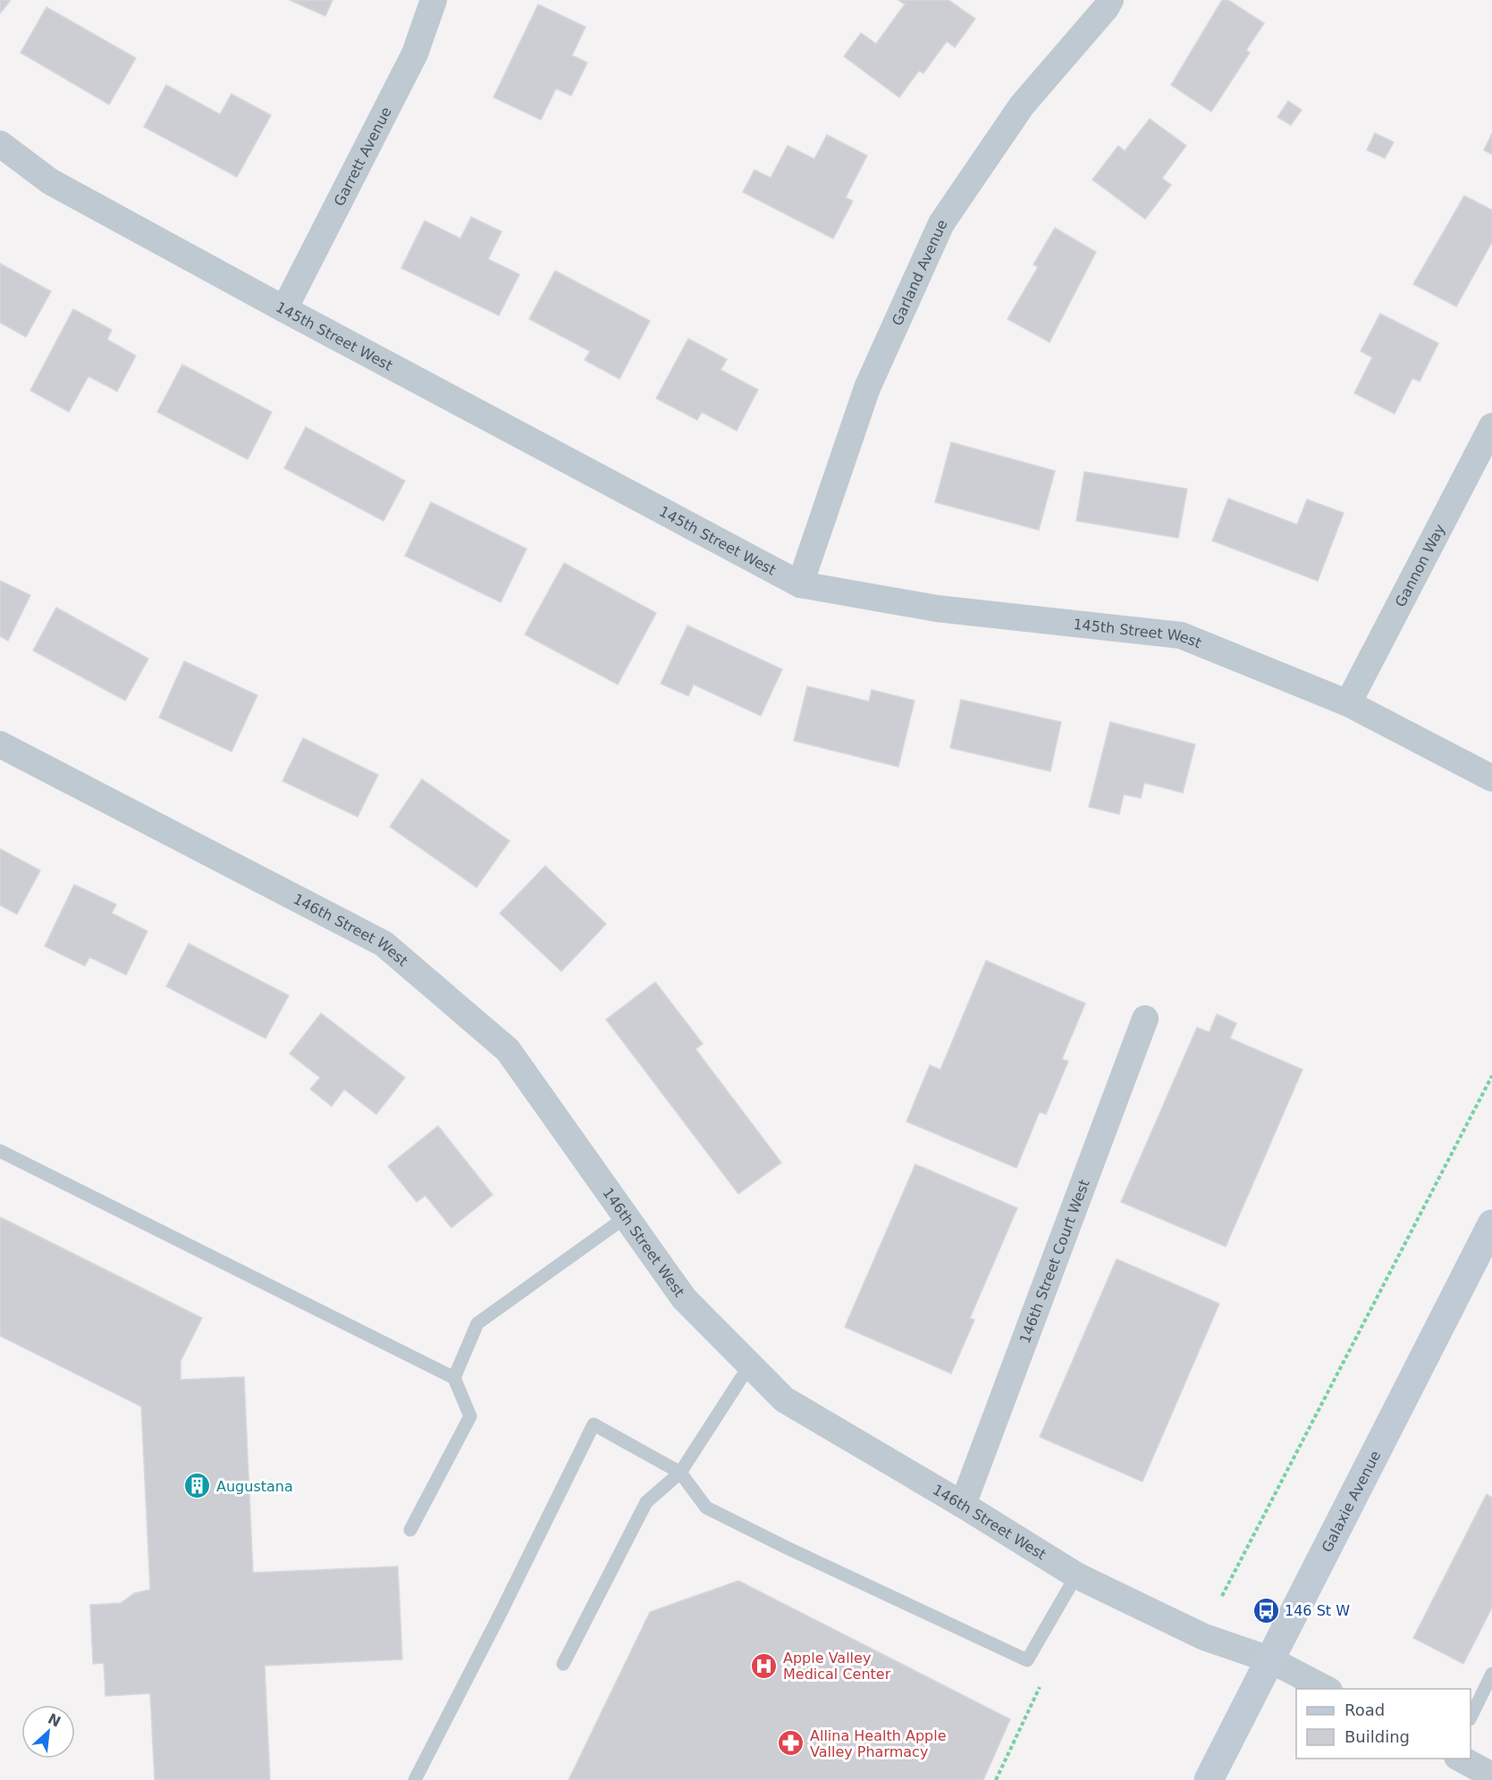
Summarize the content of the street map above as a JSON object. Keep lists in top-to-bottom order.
{
  "streets": {
    "street": [
      "Garrett Avenue",
      "Garland Avenue",
      "145th Street West",
      "Gannon Way",
      "146th Street West",
      "146th Street Court West",
      "Galaxie Avenue"
    ]
  },
  "crossings": [
    ["Garrett Avenue", "145th Street West"],
    ["Garland Avenue", "145th Street West"],
    ["145th Street West", "Gannon Way"],
    ["146th Street West", "146th Street Court West"],
    ["146th Street West", "Galaxie Avenue"]
  ],
  "places": {
    "building": ["Augustana"],
    "bus stop": ["146 St W"],
    "hospital": ["Apple Valley Medical Center"],
    "pharmacy": ["Allina Health Apple Valley Pharmacy"]
  },
  "legend": ["Road", "Building"],
  "north": "top right"
}
